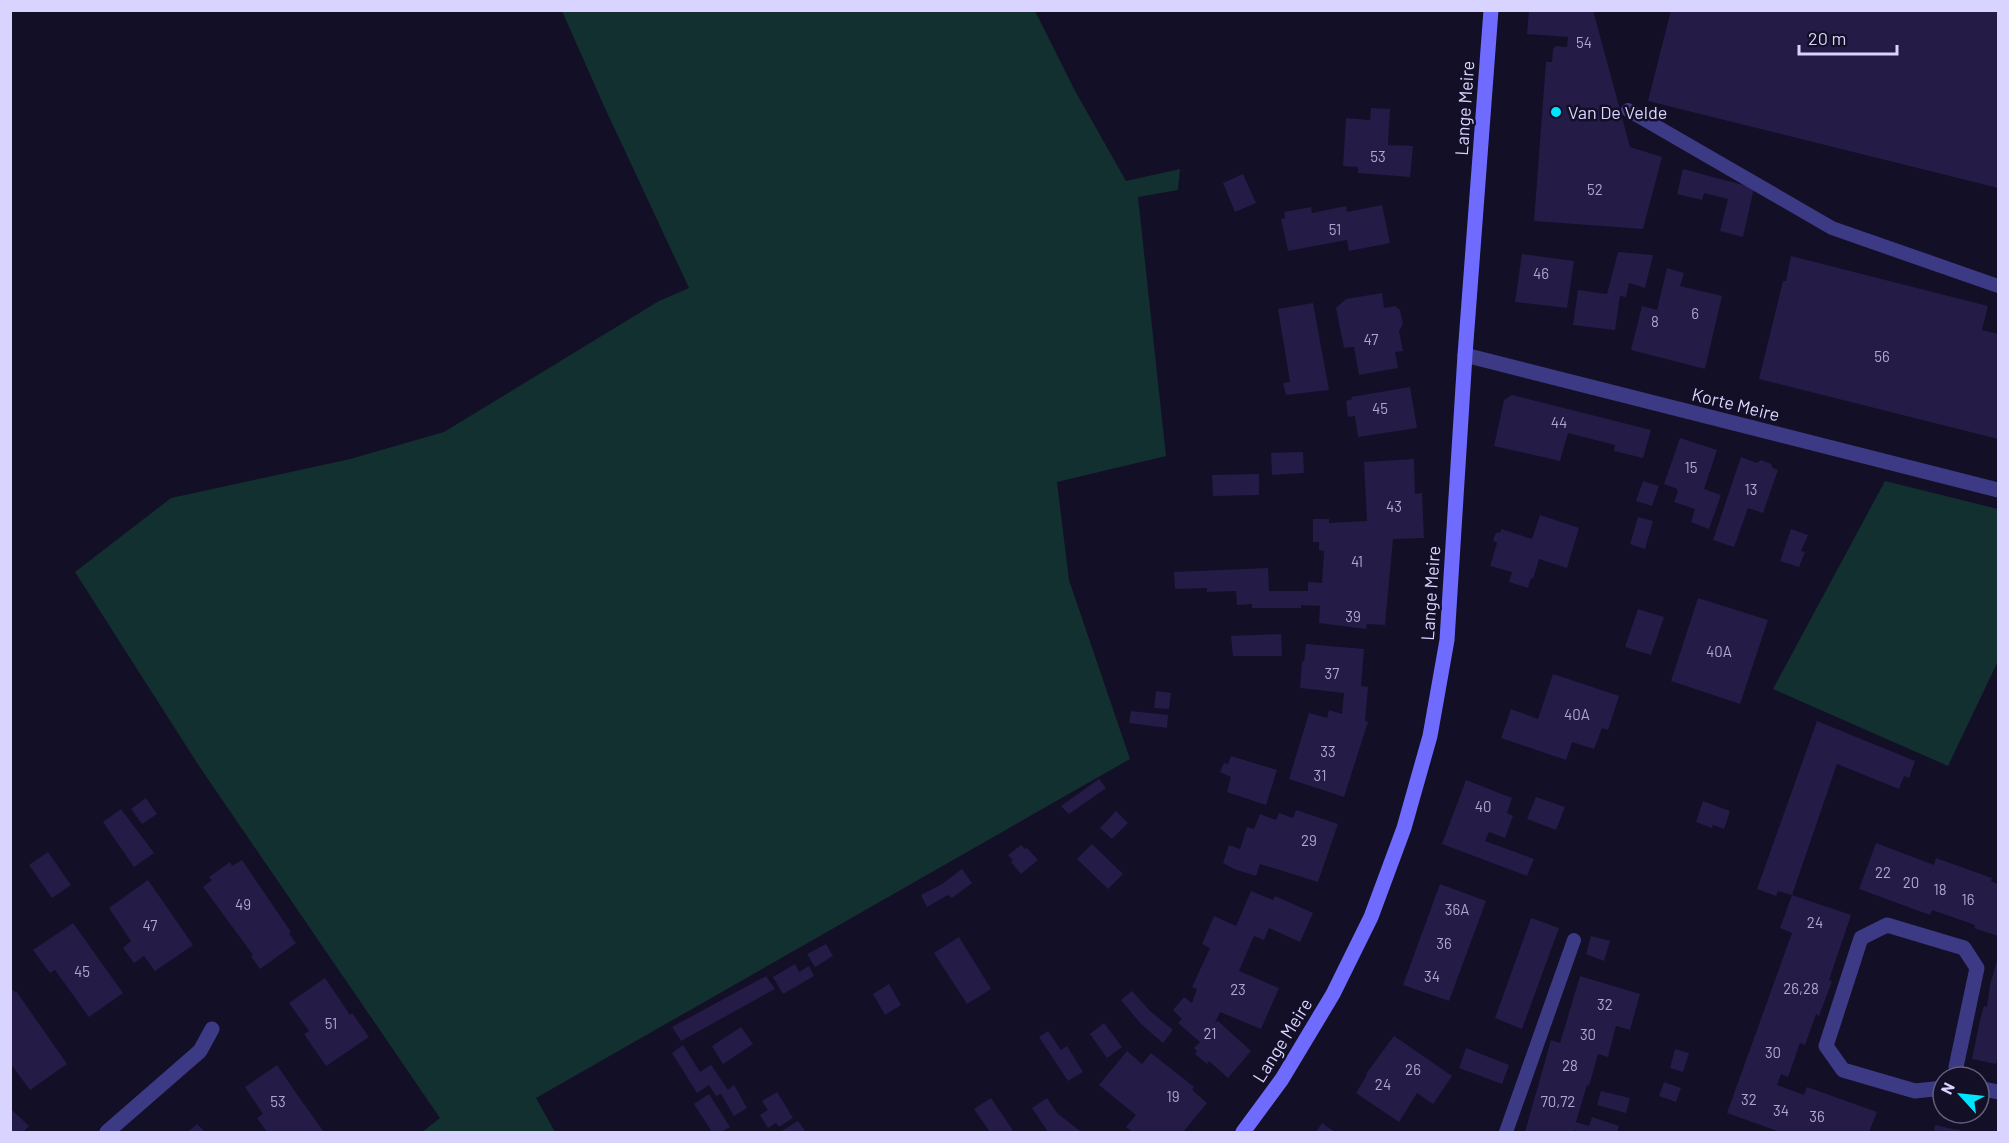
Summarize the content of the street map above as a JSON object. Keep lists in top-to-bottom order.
{
  "streets": {
    "street": ["Lange Meire", "Korte Meire"]
  },
  "crossings": [
    ["Lange Meire", "Korte Meire"]
  ],
  "places": ["Van De Velde"],
  "house_numbers": [
    "54",
    "53",
    "52",
    "51",
    "46",
    "6",
    "8",
    "47",
    "56",
    "45",
    "44",
    "15",
    "13",
    "43",
    "41",
    "39",
    "40A",
    "37",
    "40A",
    "33",
    "31",
    "40",
    "29",
    "22",
    "20",
    "18",
    "16",
    "49",
    "36A",
    "24",
    "47",
    "36",
    "45",
    "34",
    "26,28",
    "23",
    "32",
    "51",
    "21",
    "30",
    "30",
    "28",
    "26",
    "24",
    "19",
    "32",
    "53",
    "70,72",
    "34",
    "36"
  ],
  "scale_bar": "20 m",
  "north": "top left"
}
